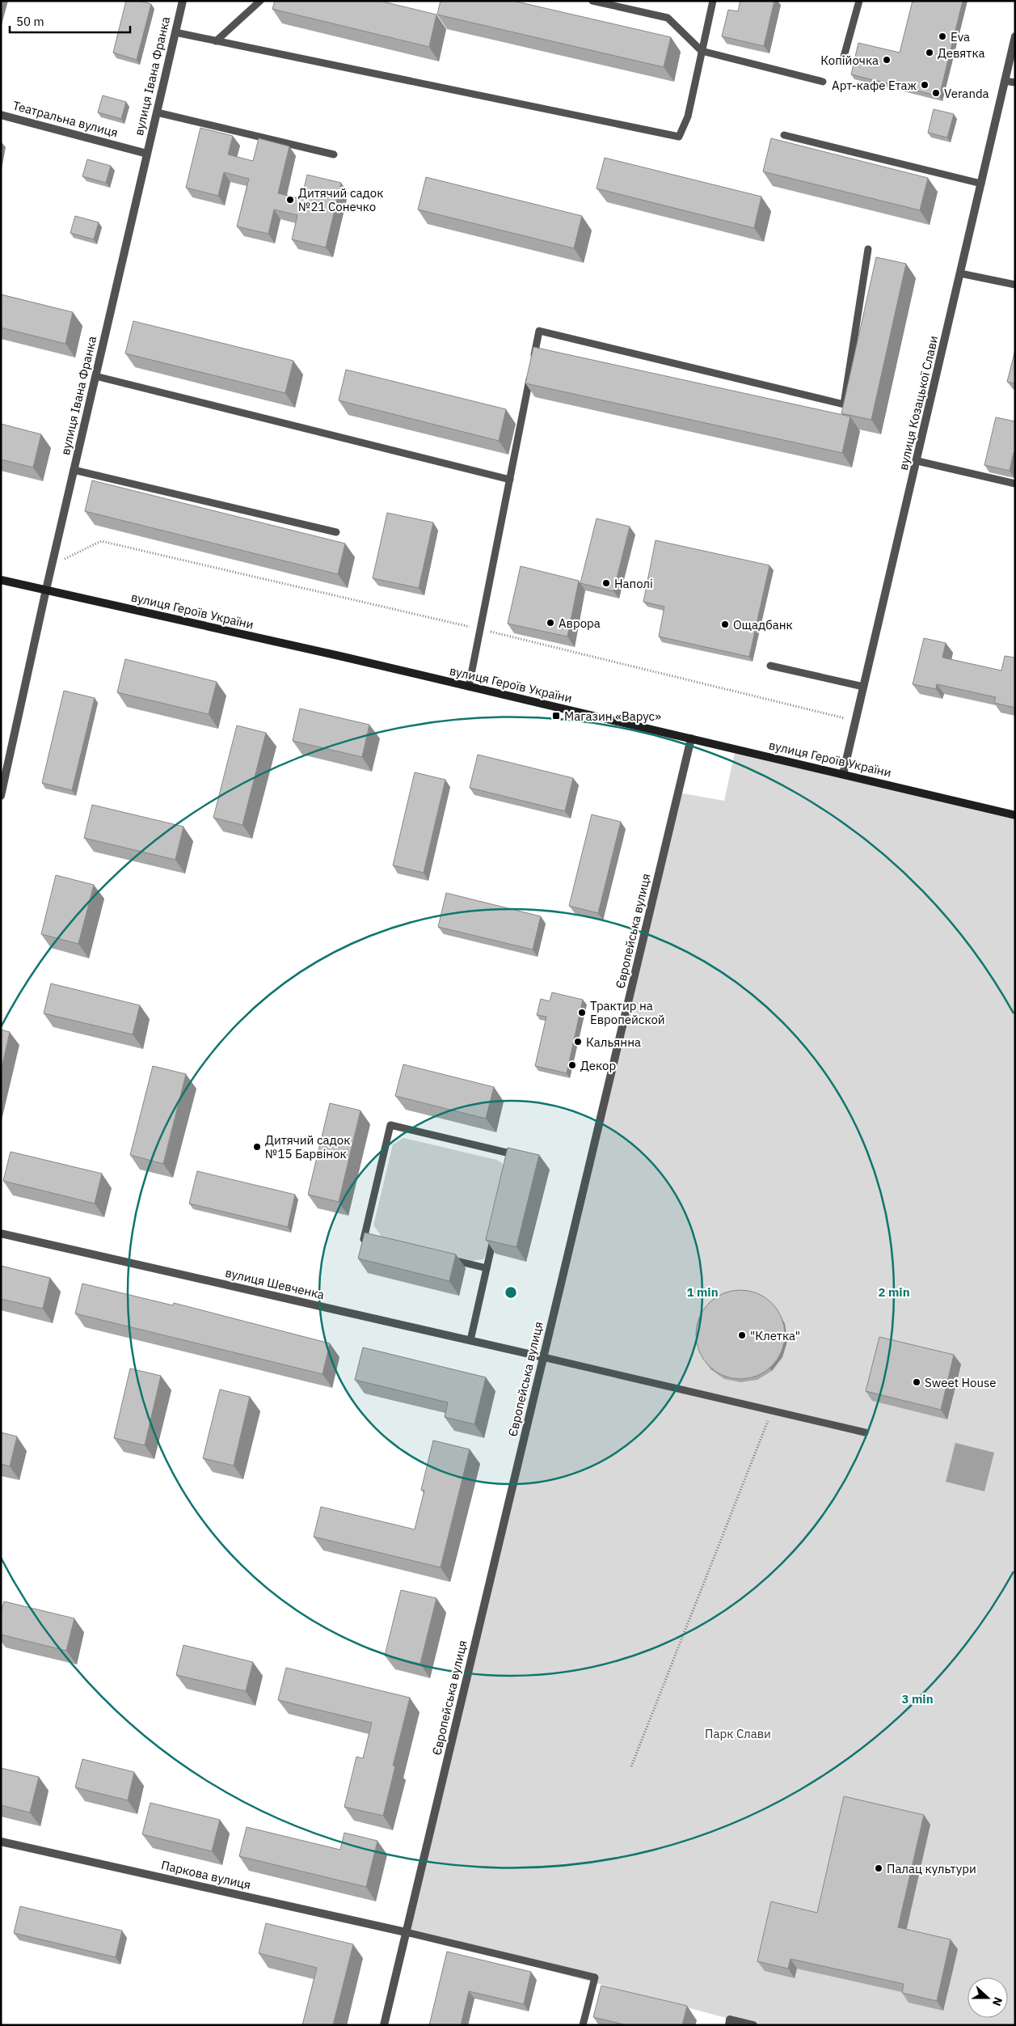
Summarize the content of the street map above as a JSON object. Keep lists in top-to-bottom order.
{
  "streets": {
    "street": [
      "вулиця Івана Франка",
      "Театральна вулиця",
      "вулиця Козацької Слави",
      "вулиця Героїв України",
      "Європейська вулиця",
      "вулиця Шевченка",
      "Паркова вулиця"
    ]
  },
  "crossings": [
    ["вулиця Івана Франка", "Театральна вулиця"],
    ["вулиця Івана Франка", "вулиця Героїв України"],
    ["вулиця Козацької Слави", "вулиця Героїв України"],
    ["вулиця Героїв України", "Європейська вулиця"],
    ["Європейська вулиця", "вулиця Шевченка"],
    ["Європейська вулиця", "Паркова вулиця"]
  ],
  "parks": ["Парк Слави"],
  "places": {
    "other": [
      "Eva",
      "Девятка",
      "Копійочка",
      "Арт-кафе Етаж",
      "Veranda",
      "Дитячий садок №21 Сонечко",
      "Наполі",
      "Аврора",
      "Ощадбанк",
      "Трактир на Европейской",
      "Кальянна",
      "Декор",
      "Дитячий садок №15 Барвінок",
      "\"Клетка\"",
      "Sweet House",
      "Палац культури"
    ],
    "transit": ["Магазин «Варус»"]
  },
  "scale_bar": "50 m",
  "north": "right",
  "rings": ["1 min", "2 min", "3 min"]
}
